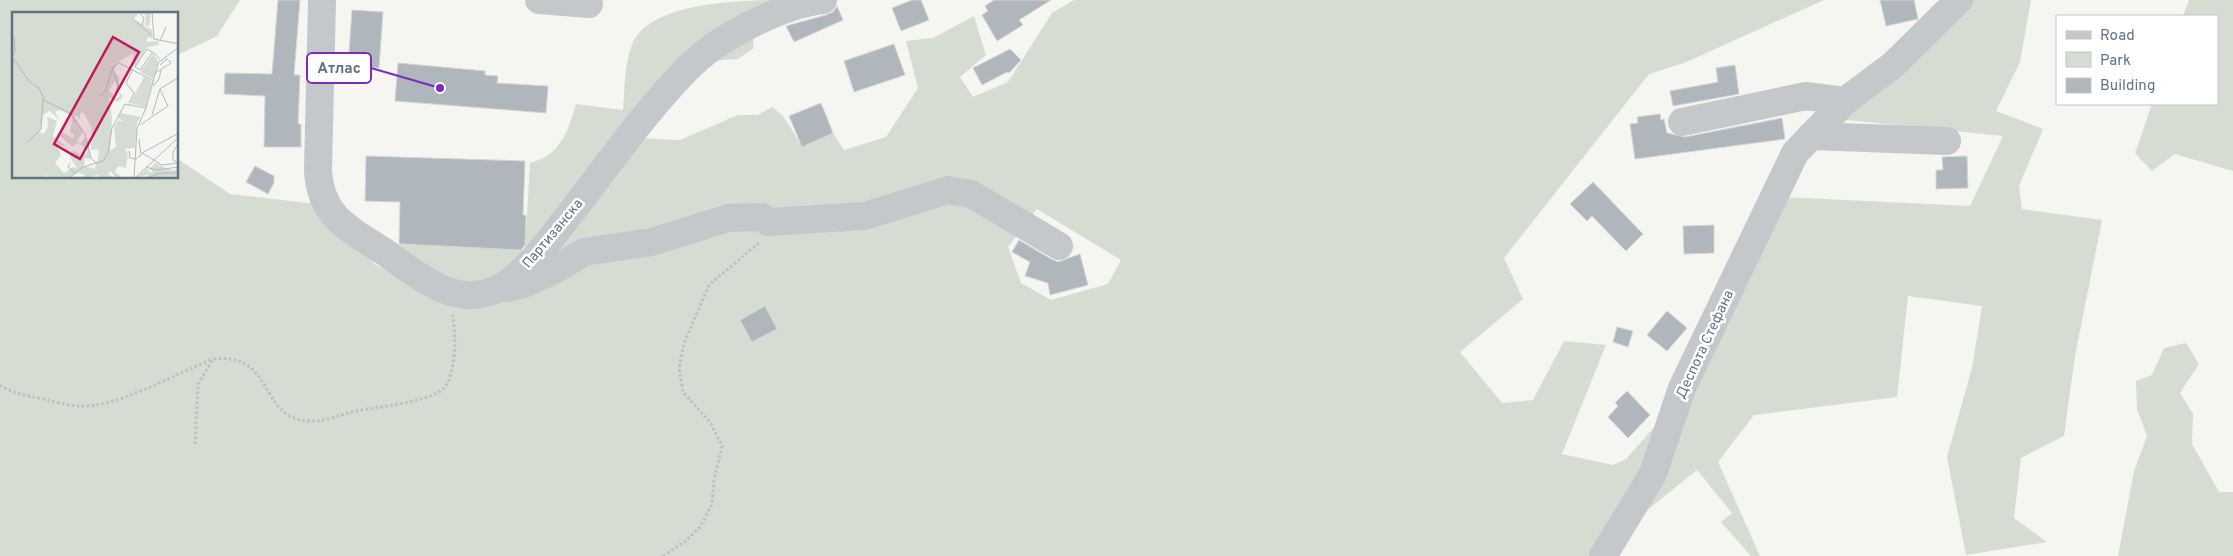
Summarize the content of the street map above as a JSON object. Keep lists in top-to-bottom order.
{
  "streets": {
    "street": ["Партизанска", "Деспота Стефана"]
  },
  "places": ["Атлас"],
  "legend": ["Road", "Park", "Building"]
}
